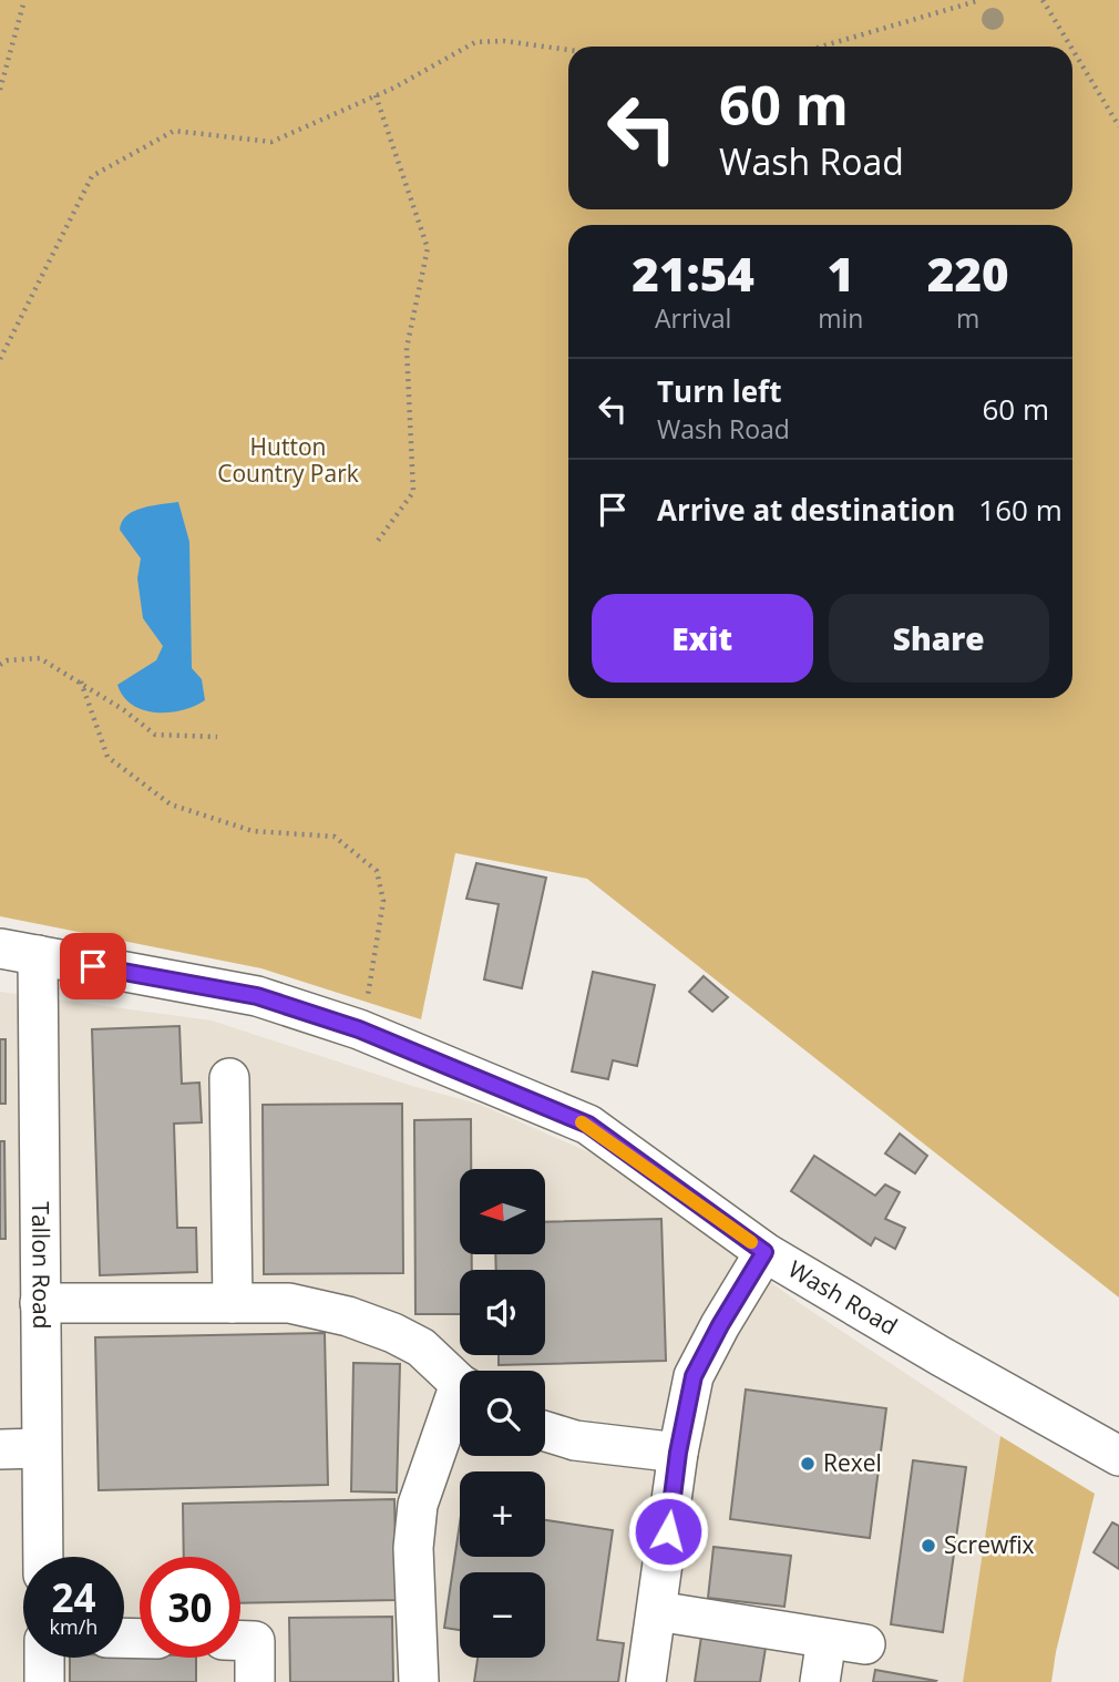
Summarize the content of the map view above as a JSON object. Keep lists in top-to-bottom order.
{
  "streets": {
    "street": ["Tallon Road", "Wash Road"]
  },
  "crossings": [
    ["Tallon Road", "Wash Road"]
  ],
  "parks": ["Hutton Country Park"],
  "places": ["Rexel", "Screwfix"],
  "north": "left",
  "page": {
    "turn": ["60 m", "Wash Road"],
    "eta": [
      "21:54",
      "Arrival",
      "1",
      "min",
      "220",
      "m"
    ],
    "list": [
      {
        "name": "Turn left",
        "note": "Wash Road",
        "value": "60 m"
      },
      {
        "name": "Arrive at destination",
        "value": "160 m"
      }
    ],
    "buttons": ["Exit", "Share"],
    "map_buttons": ["+", "−"],
    "speed": "24 km/h",
    "limit": "30"
  }
}
